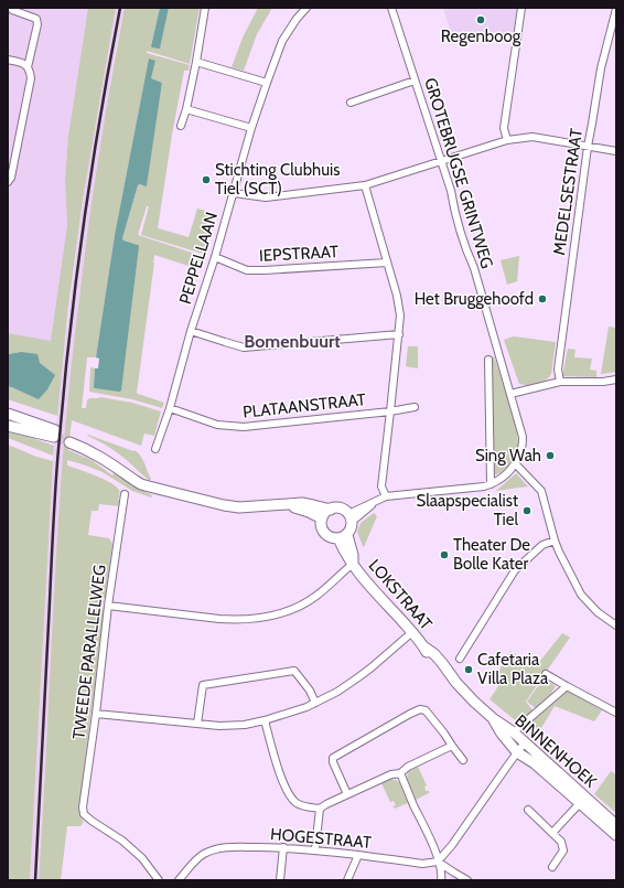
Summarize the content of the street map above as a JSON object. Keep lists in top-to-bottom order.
{
  "streets": {
    "main road": ["LOKSTRAAT", "BINNENHOEK"],
    "street": [
      "GROTEBRUGSE GRINTWEG",
      "MEDELSESTRAAT",
      "IEPSTRAAT",
      "PEPPELLAAN",
      "PLATAANSTRAAT",
      "TWEEDE PARALLELWEG",
      "HOGESTRAAT"
    ]
  },
  "crossings": [
    ["IEPSTRAAT", "PEPPELLAAN"],
    ["PEPPELLAAN", "PLATAANSTRAAT"],
    ["LOKSTRAAT", "BINNENHOEK"]
  ],
  "districts": ["Bomenbuurt"],
  "places": [
    "Regenboog",
    "Stichting Clubhuis Tiel (SCT)",
    "Het Bruggehoofd",
    "Sing Wah",
    "Slaapspecialist Tiel",
    "Theater De Bolle Kater",
    "Cafetaria Villa Plaza"
  ]
}
